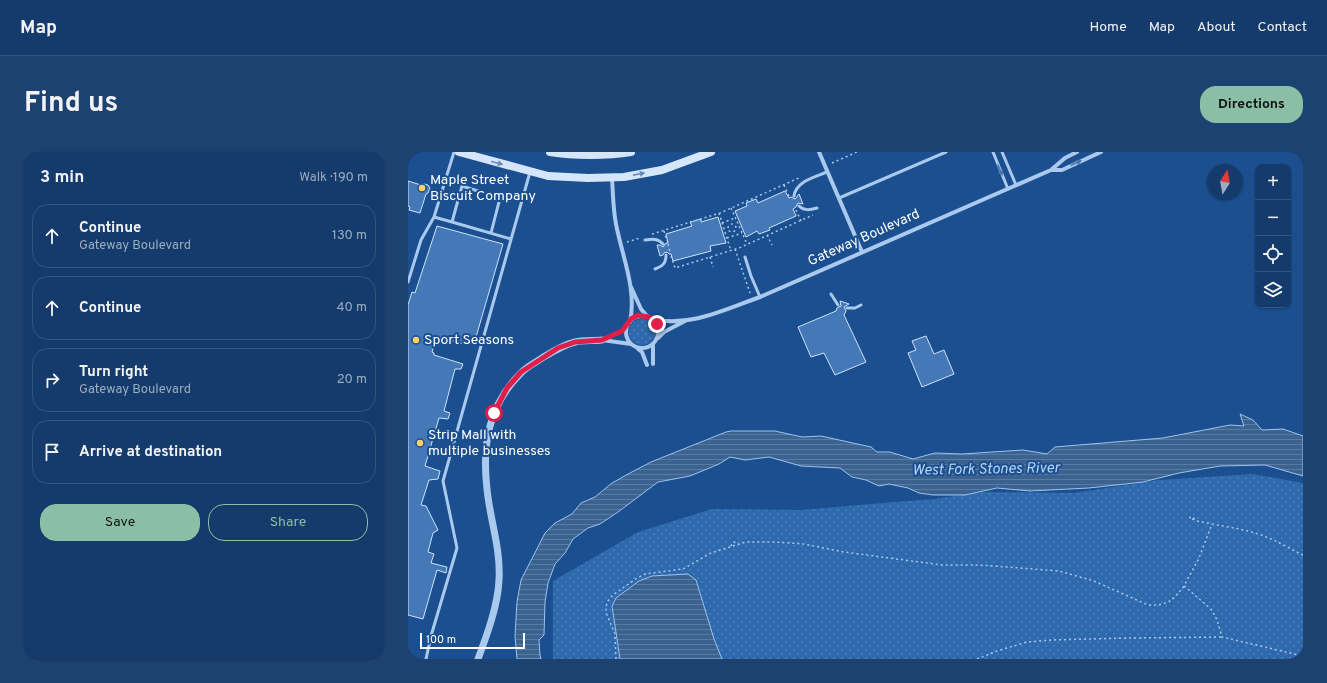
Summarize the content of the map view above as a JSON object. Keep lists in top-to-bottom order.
{
  "streets": {
    "street": ["Gateway Boulevard"]
  },
  "water": ["West Fork Stones River"],
  "places": ["Maple Street Biscuit Company", "Sport Seasons", "Strip Mall with multiple businesses"],
  "scale_bar": "100 m",
  "north": "top",
  "page": {
    "header": "Map",
    "nav": [
      "Home",
      "Map",
      "About",
      "Contact"
    ],
    "title": "Find us",
    "buttons": [
      "Directions",
      ["Save", "Share"]
    ],
    "heading": ["3 min", "Walk · 190 m"],
    "map_buttons": ["+", "−"],
    "list": [
      ["Continue", "Gateway Boulevard", "130 m"],
      ["Continue", "40 m"],
      ["Turn right", "Gateway Boulevard", "20 m"],
      "Arrive at destination"
    ],
    "scale": "100 m"
  }
}
